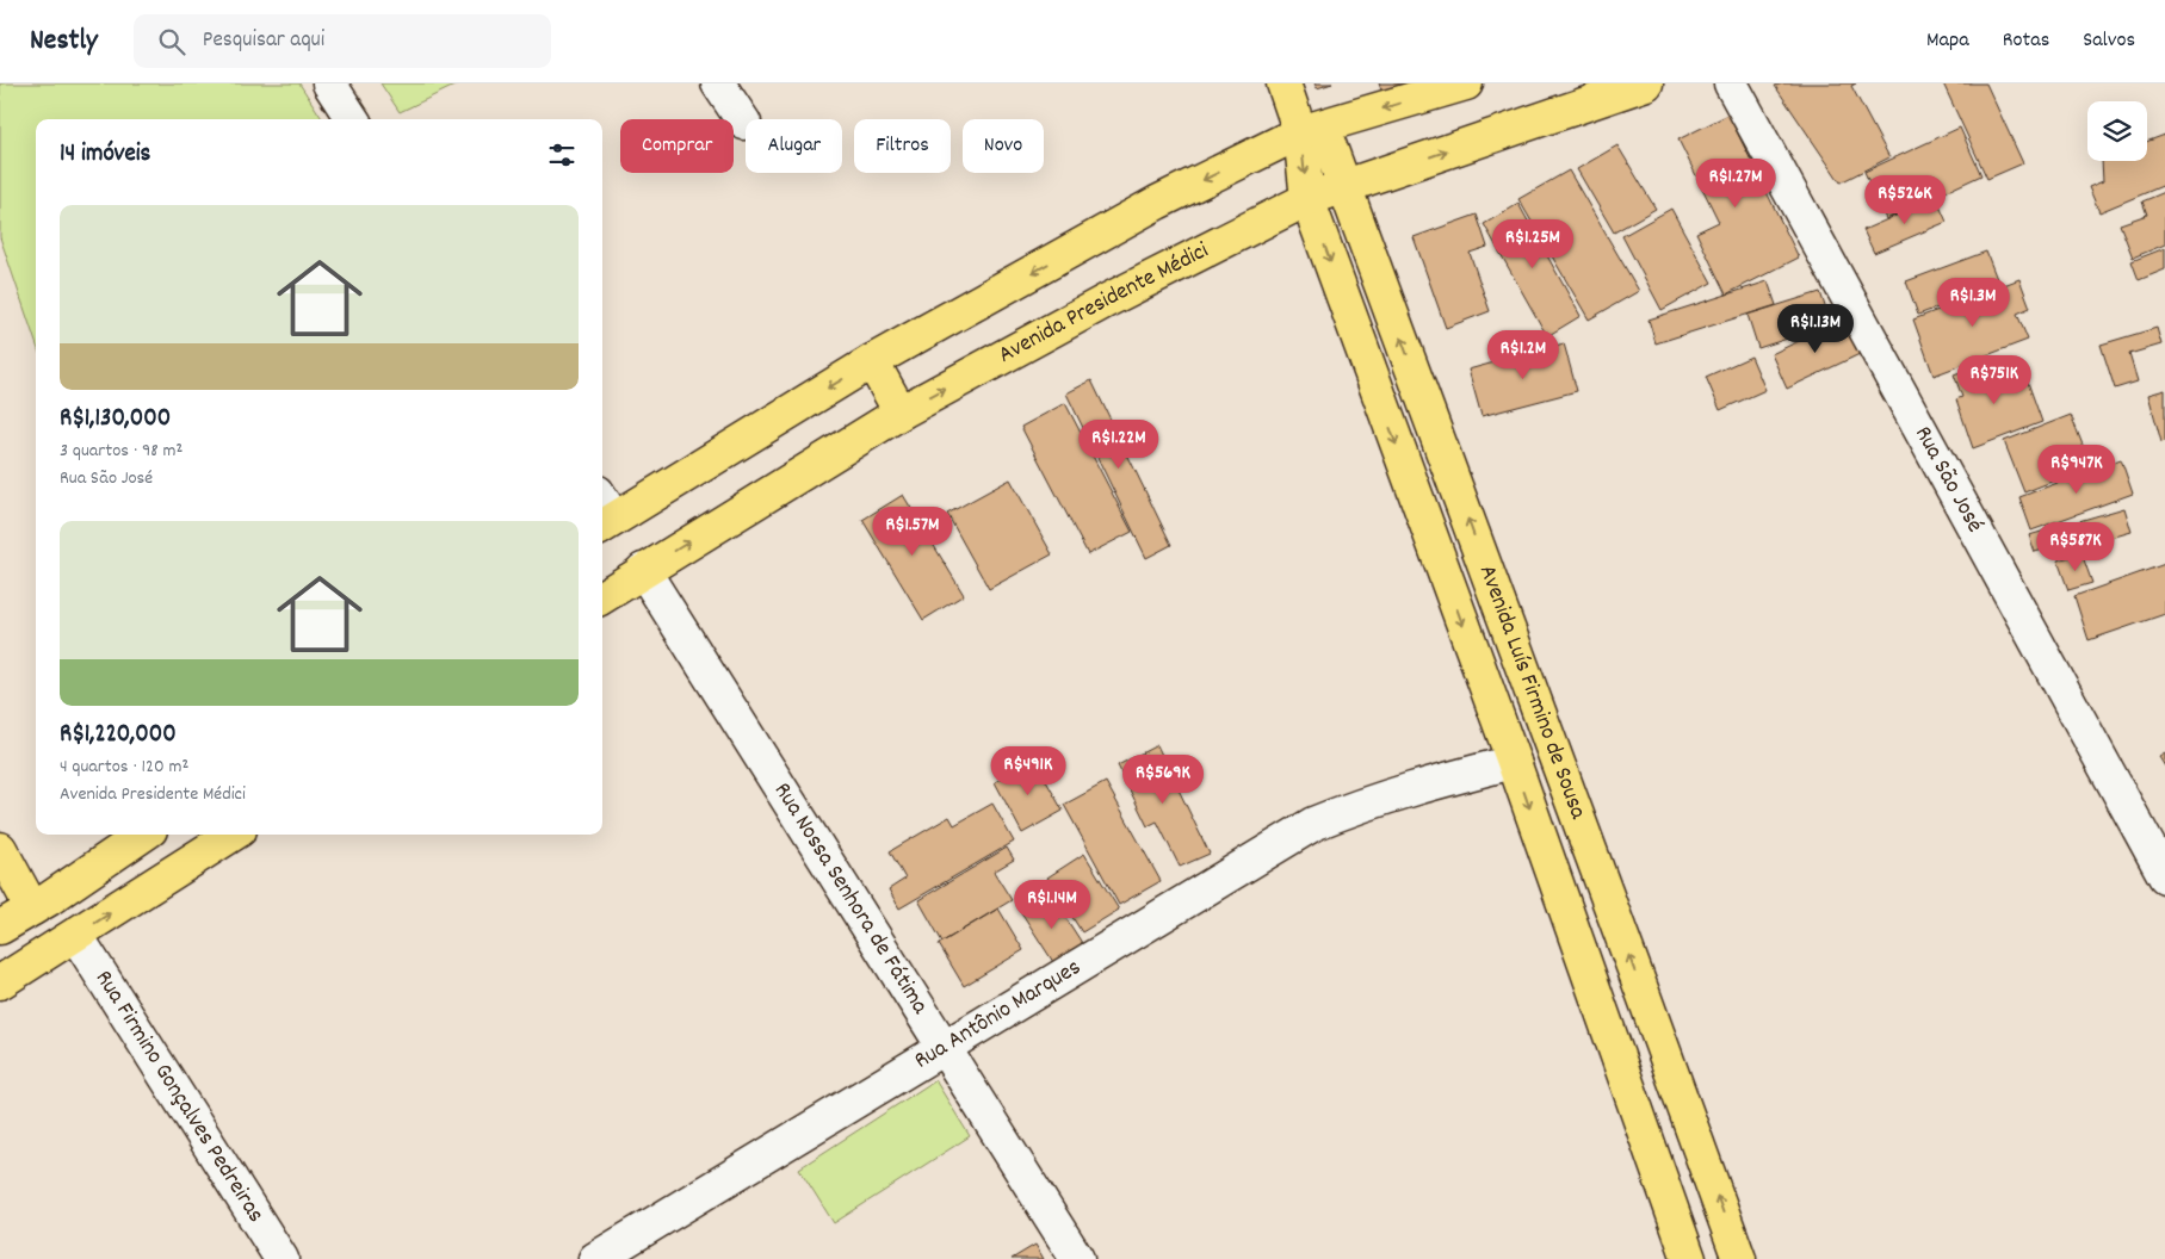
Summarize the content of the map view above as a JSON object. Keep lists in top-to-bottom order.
{
  "streets": {
    "main road": ["Avenida Presidente Médici", "Avenida Luís Firmino de Sousa"],
    "street": [
      "Rua São José",
      "Rua Nossa Senhora de Fátima",
      "Rua Antônio Marques",
      "Rua Firmino Gonçalves Pedreiras"
    ]
  },
  "crossings": [
    ["Avenida Presidente Médici", "Avenida Luís Firmino de Sousa"],
    ["Avenida Presidente Médici", "Rua Nossa Senhora de Fátima"],
    ["Avenida Luís Firmino de Sousa", "Rua Antônio Marques"],
    ["Rua Nossa Senhora de Fátima", "Rua Antônio Marques"]
  ],
  "page": {
    "header": "Nestly",
    "search": "Pesquisar aqui",
    "nav": ["Mapa", "Rotas", "Salvos"],
    "chip": [
      "Comprar",
      "Alugar",
      "Filtros",
      "Novo"
    ],
    "heading": "14 imóveis",
    "price": [
      "R$1.27M",
      "R$526K",
      "R$1.25M",
      "R$1.3M",
      "R$1.13M",
      "R$1.2M",
      "R$751K",
      "R$1.22M",
      "R$947K",
      "R$1.57M",
      "R$587K",
      "R$491K",
      "R$569K",
      "R$1.14M"
    ],
    "list": [
      {
        "name": "R$1,130,000",
        "note": "3 quartos · 98 m² · Rua São José"
      },
      {
        "name": "R$1,220,000",
        "note": "4 quartos · 120 m² · Avenida Presidente Médici"
      }
    ]
  }
}
